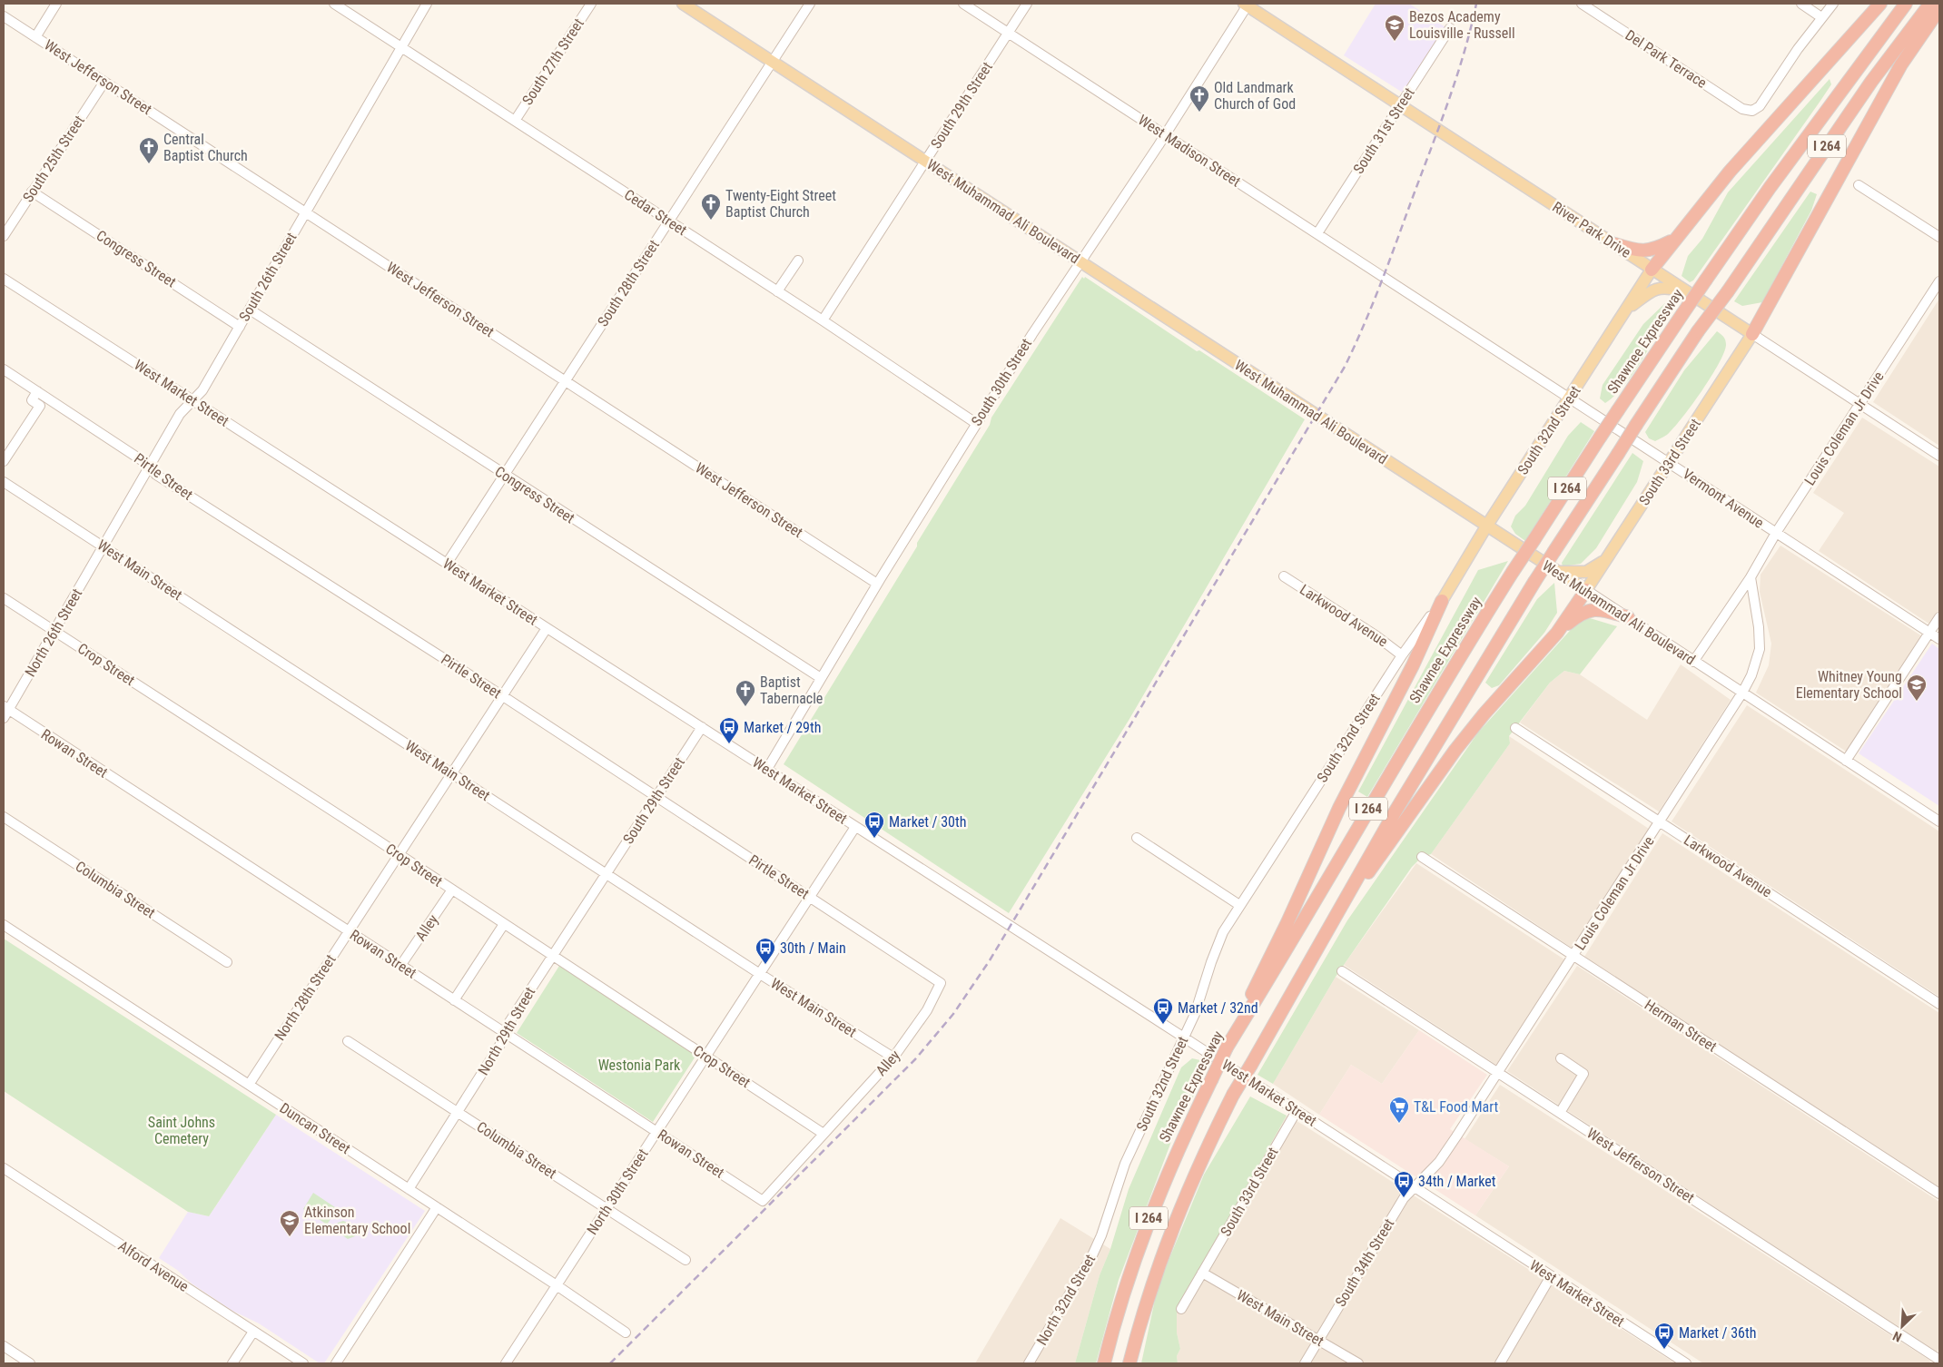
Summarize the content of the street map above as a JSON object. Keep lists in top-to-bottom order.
{
  "streets": {
    "highway": ["I 264", "Shawnee Expressway"],
    "main road": [
      "West Muhammad Ali Boulevard",
      "River Park Drive",
      "South 32nd Street",
      "South 33rd Street"
    ],
    "street": [
      "Del Park Terrace",
      "South 27th Street",
      "West Jefferson Street",
      "South 29th Street",
      "South 31st Street",
      "West Madison Street",
      "South 25th Street",
      "Cedar Street",
      "Congress Street",
      "South 26th Street",
      "South 28th Street",
      "South 30th Street",
      "West Market Street",
      "Louis Coleman Jr Drive",
      "Pirtle Street",
      "Vermont Avenue",
      "West Main Street",
      "Larkwood Avenue",
      "North 26th Street",
      "Crop Street",
      "Rowan Street",
      "Columbia Street",
      "Alley",
      "North 28th Street",
      "Herman Street",
      "North 29th Street",
      "Duncan Street",
      "North 30th Street",
      "South 34th Street",
      "Alford Avenue",
      "North 32nd Street"
    ]
  },
  "crossings": [
    ["South 27th Street", "Cedar Street"],
    ["West Jefferson Street", "South 25th Street"],
    ["West Jefferson Street", "South 26th Street"],
    ["West Jefferson Street", "South 28th Street"],
    ["West Jefferson Street", "South 30th Street"],
    ["West Jefferson Street", "Louis Coleman Jr Drive"],
    ["South 29th Street", "West Madison Street"],
    ["South 29th Street", "West Muhammad Ali Boulevard"],
    ["South 29th Street", "Cedar Street"],
    ["South 29th Street", "West Market Street"],
    ["South 29th Street", "Pirtle Street"],
    ["South 29th Street", "West Main Street"],
    ["South 29th Street", "North 29th Street"],
    ["South 31st Street", "West Madison Street"],
    ["South 31st Street", "River Park Drive"],
    ["West Madison Street", "South 30th Street"],
    ["West Madison Street", "Vermont Avenue"],
    ["South 25th Street", "Congress Street"],
    ["West Muhammad Ali Boulevard", "South 28th Street"],
    ["West Muhammad Ali Boulevard", "South 30th Street"],
    ["West Muhammad Ali Boulevard", "Louis Coleman Jr Drive"],
    ["West Muhammad Ali Boulevard", "South 32nd Street"],
    ["West Muhammad Ali Boulevard", "South 33rd Street"],
    ["Cedar Street", "South 26th Street"],
    ["Cedar Street", "South 28th Street"],
    ["Cedar Street", "South 30th Street"],
    ["River Park Drive", "South 30th Street"],
    ["River Park Drive", "Louis Coleman Jr Drive"],
    ["River Park Drive", "South 32nd Street"],
    ["River Park Drive", "South 33rd Street"],
    ["Congress Street", "South 26th Street"],
    ["Congress Street", "South 28th Street"],
    ["Congress Street", "South 30th Street"],
    ["South 26th Street", "West Market Street"],
    ["South 26th Street", "Pirtle Street"],
    ["South 26th Street", "West Main Street"],
    ["South 26th Street", "North 26th Street"],
    ["South 28th Street", "West Market Street"],
    ["South 30th Street", "West Market Street"],
    ["West Market Street", "Louis Coleman Jr Drive"],
    ["West Market Street", "South 32nd Street"],
    ["West Market Street", "South 33rd Street"],
    ["West Market Street", "South 34th Street"],
    ["Louis Coleman Jr Drive", "Vermont Avenue"],
    ["Louis Coleman Jr Drive", "Larkwood Avenue"],
    ["Louis Coleman Jr Drive", "Herman Street"],
    ["Louis Coleman Jr Drive", "South 34th Street"],
    ["South 32nd Street", "Vermont Avenue"],
    ["South 32nd Street", "Larkwood Avenue"],
    ["South 32nd Street", "North 32nd Street"],
    ["South 33rd Street", "Vermont Avenue"],
    ["South 33rd Street", "West Main Street"],
    ["Pirtle Street", "Alley"],
    ["West Main Street", "North 26th Street"],
    ["West Main Street", "Alley"],
    ["West Main Street", "North 28th Street"],
    ["West Main Street", "North 29th Street"],
    ["West Main Street", "North 30th Street"],
    ["West Main Street", "South 34th Street"],
    ["North 26th Street", "Crop Street"],
    ["North 26th Street", "Rowan Street"],
    ["Crop Street", "Alley"],
    ["Crop Street", "North 28th Street"],
    ["Crop Street", "North 29th Street"],
    ["Crop Street", "North 30th Street"],
    ["Rowan Street", "Alley"],
    ["Rowan Street", "North 28th Street"],
    ["Rowan Street", "North 29th Street"],
    ["Rowan Street", "North 30th Street"],
    ["Columbia Street", "North 29th Street"],
    ["Columbia Street", "North 30th Street"],
    ["North 28th Street", "Duncan Street"],
    ["North 29th Street", "Duncan Street"],
    ["Duncan Street", "North 30th Street"]
  ],
  "parks": ["Westonia Park", "Saint Johns Cemetery"],
  "places": {
    "school or university": ["Bezos Academy Louisville - Russell", "Whitney Young Elementary School", "Atkinson Elementary School"],
    "church": [
      "Old Landmark Church of God",
      "Central Baptist Church",
      "Twenty-Eight Street Baptist Church",
      "Baptist Tabernacle"
    ],
    "bus stop": [
      "Market / 29th",
      "Market / 30th",
      "30th / Main",
      "Market / 32nd",
      "34th / Market",
      "Market / 36th"
    ],
    "supermarket": ["T&L Food Mart"]
  },
  "north": "bottom left"
}
